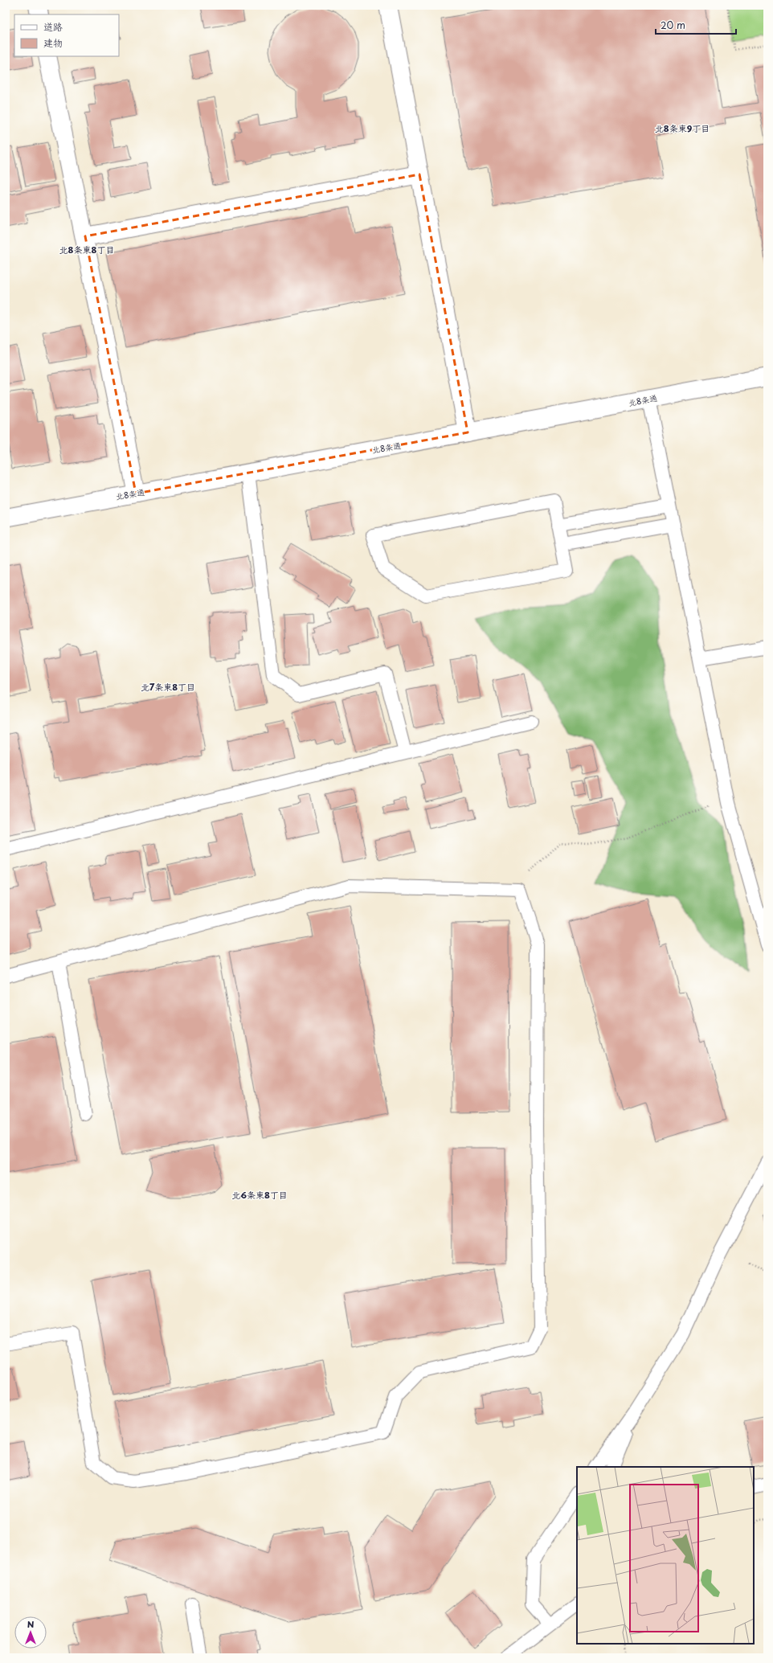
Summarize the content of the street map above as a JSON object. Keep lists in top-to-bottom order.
{
  "streets": {
    "street": ["北8条通"]
  },
  "districts": [
    "北8条東9丁目",
    "北8条東8丁目",
    "北7条東8丁目",
    "北6条東8丁目"
  ],
  "legend": ["道路", "建物"],
  "scale_bar": "20 m",
  "north": "top"
}
